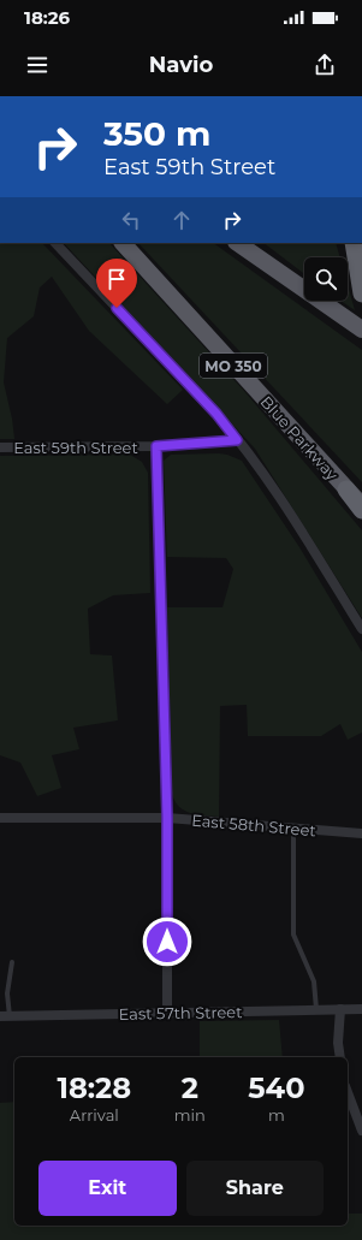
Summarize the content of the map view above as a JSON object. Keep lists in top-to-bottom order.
{
  "streets": {
    "highway": ["MO 350", "Blue Parkway"],
    "street": ["East 59th Street", "East 58th Street", "East 57th Street"]
  },
  "page": {
    "status": "18:26",
    "header": "Navio",
    "turn": ["350 m", "East 59th Street"],
    "eta": [
      "18:28",
      "Arrival",
      "2",
      "min",
      "540",
      "m"
    ],
    "buttons": ["Exit", "Share"]
  }
}
